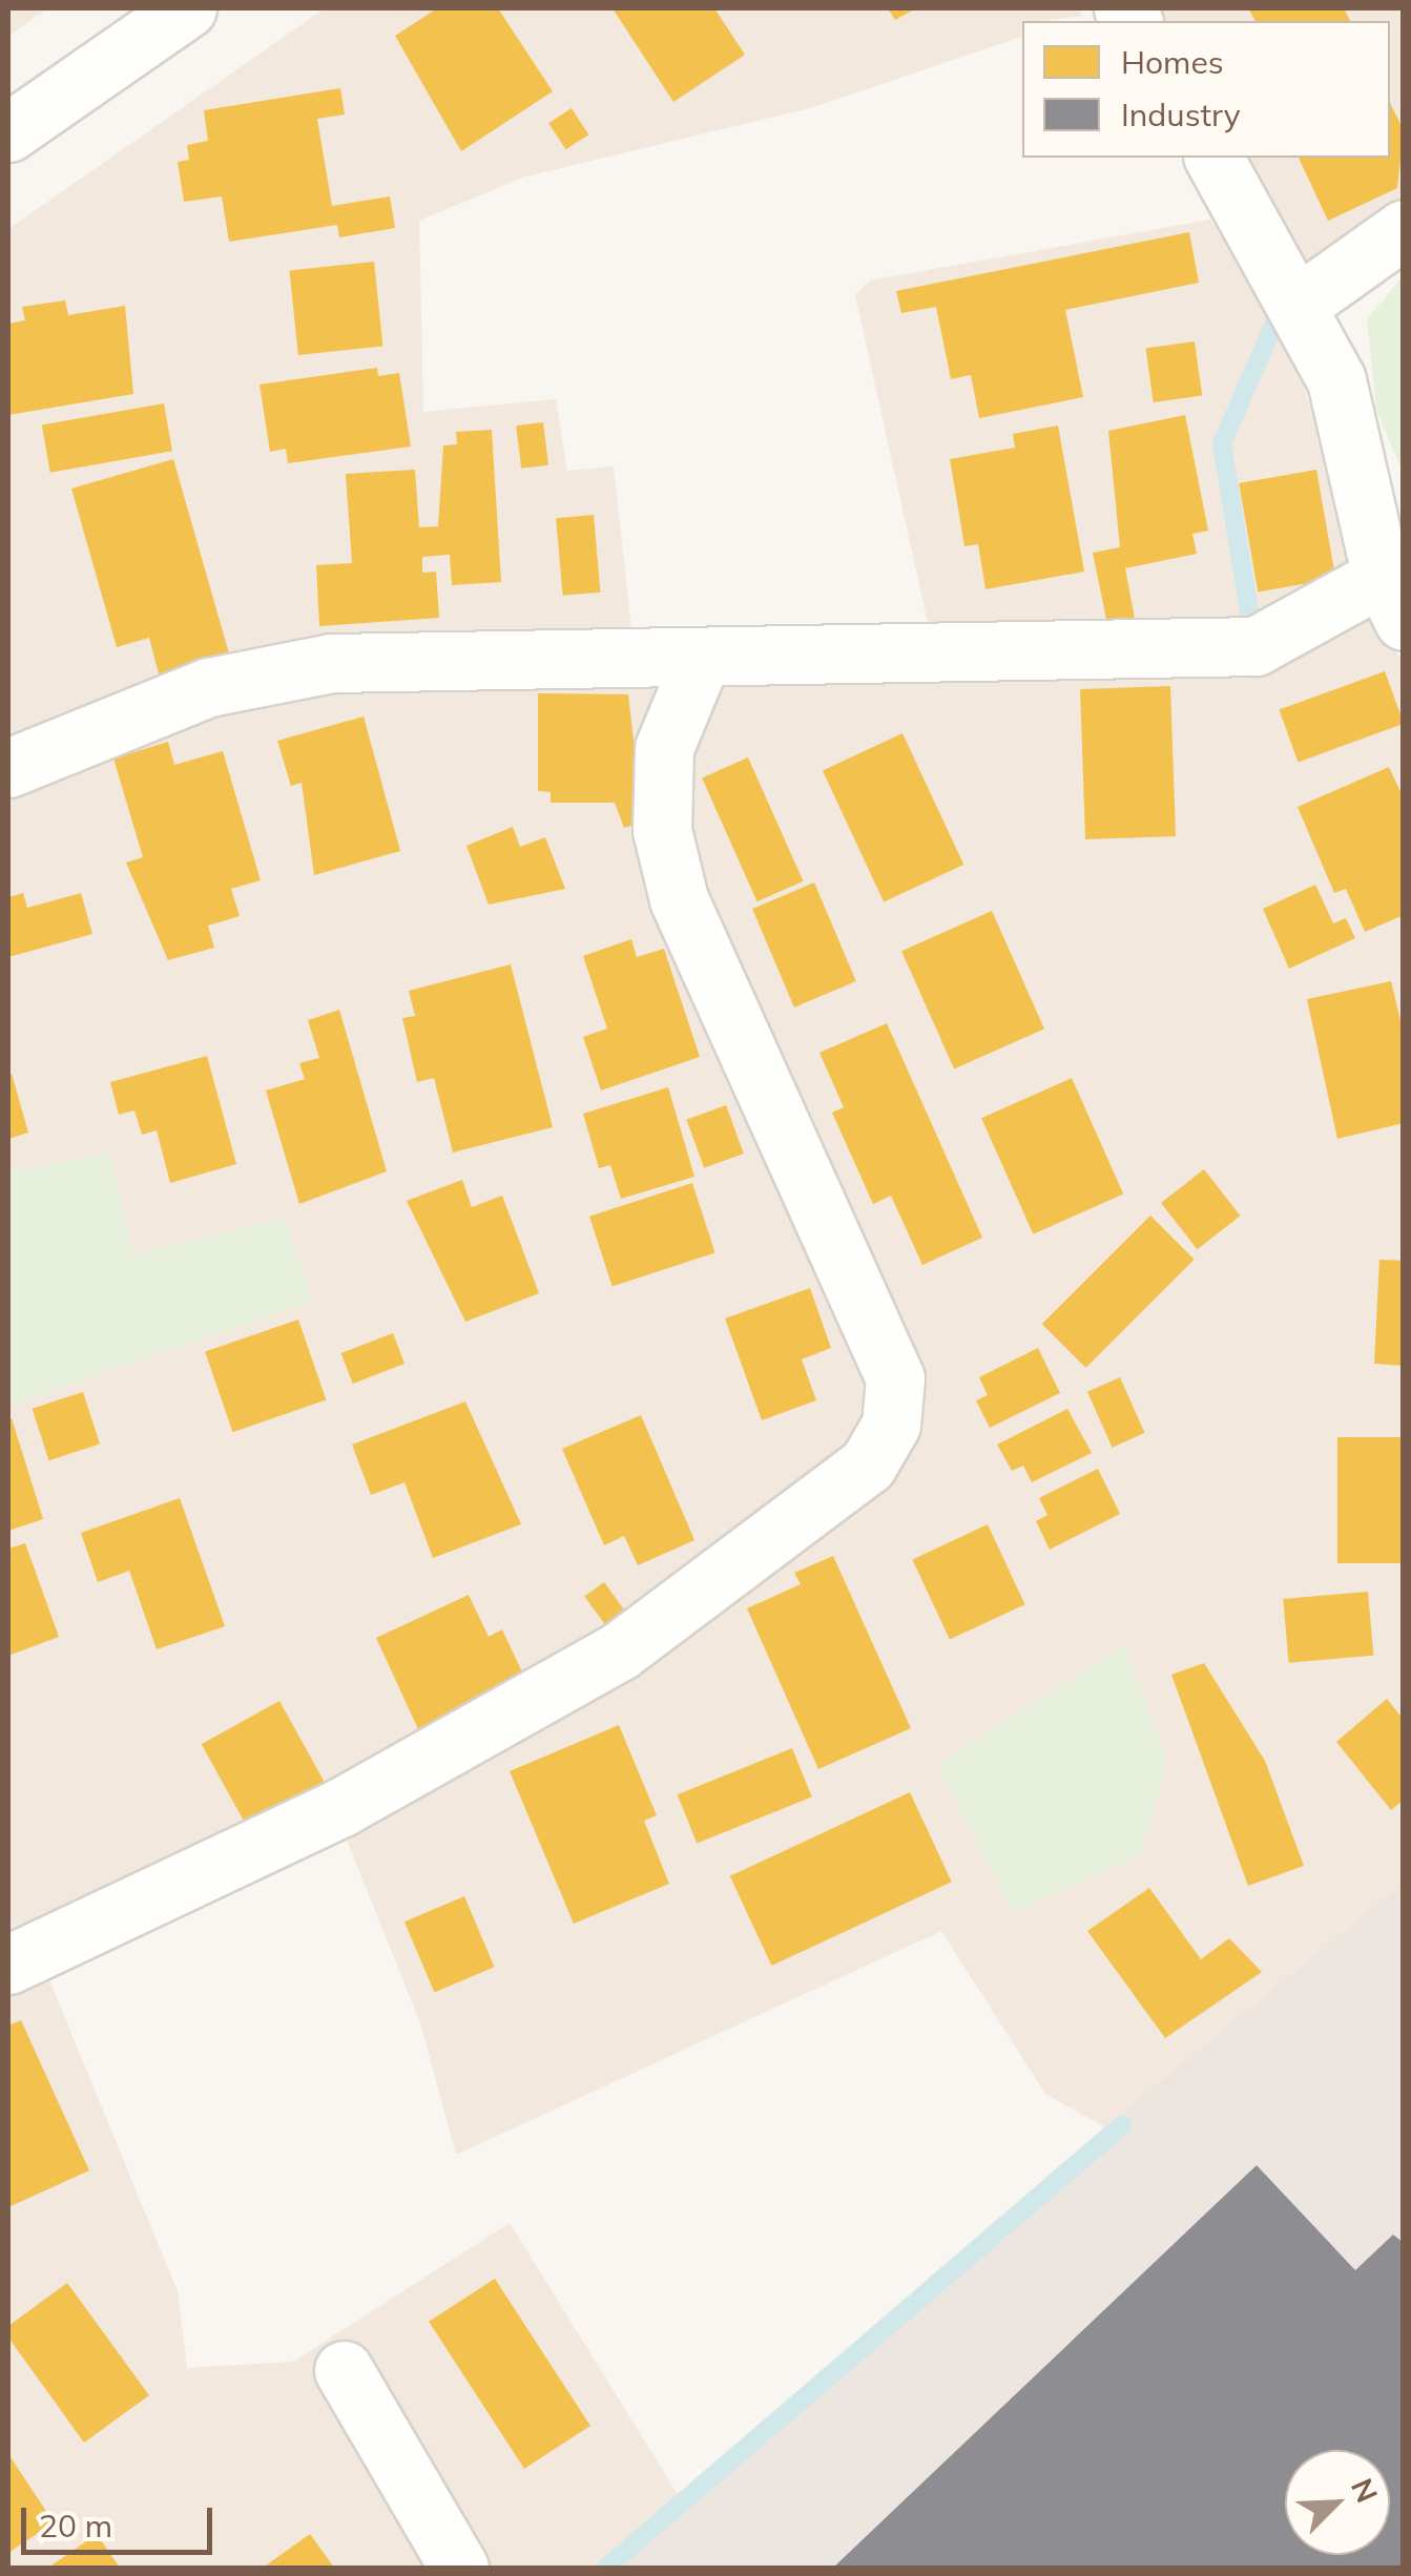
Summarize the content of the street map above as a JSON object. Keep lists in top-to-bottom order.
{
  "legend": ["Homes", "Industry"],
  "scale_bar": "20 m",
  "north": "top right"
}
